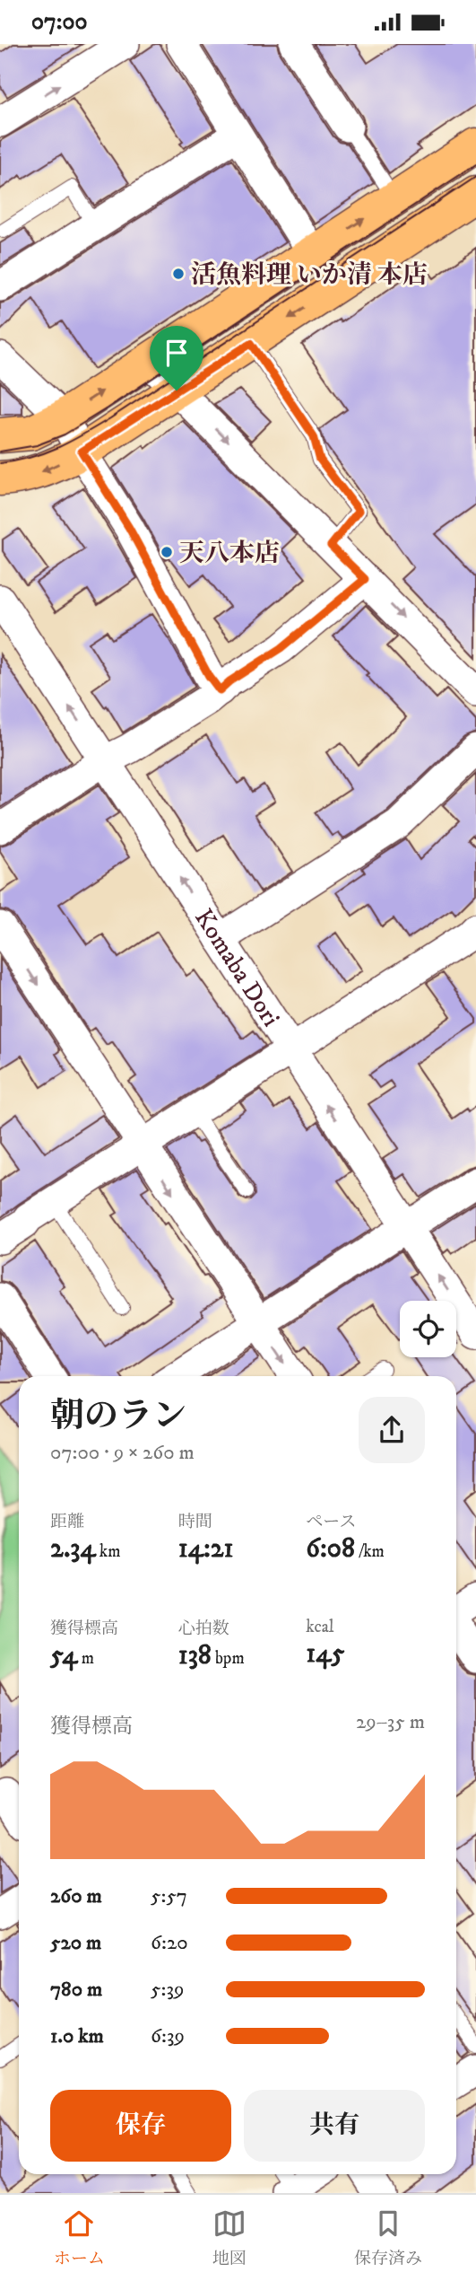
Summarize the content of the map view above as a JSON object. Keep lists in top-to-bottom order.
{
  "streets": {
    "street": ["Komaba Dori"]
  },
  "places": ["活魚料理 いか清 本店", "天八本店"],
  "page": {
    "status": "07:00",
    "heading": ["朝のラン", "07:00 · 9 × 260 m"],
    "stats": [
      ["距離", "2.34 km"],
      ["時間", "14:21"],
      ["ペース", "6:08 /km"],
      ["獲得標高", "54 m"],
      ["心拍数", "138 bpm"],
      ["kcal", "145"]
    ],
    "chart": ["獲得標高", "29–35 m"],
    "list": [
      {
        "name": "260 m",
        "note": "5:57"
      },
      {
        "name": "520 m",
        "note": "6:20"
      },
      {
        "name": "780 m",
        "note": "5:39"
      },
      {
        "name": "1.0 km",
        "note": "6:39"
      }
    ],
    "buttons": ["保存", "共有"],
    "tabs": ["ホーム", "地図", "保存済み"]
  }
}
